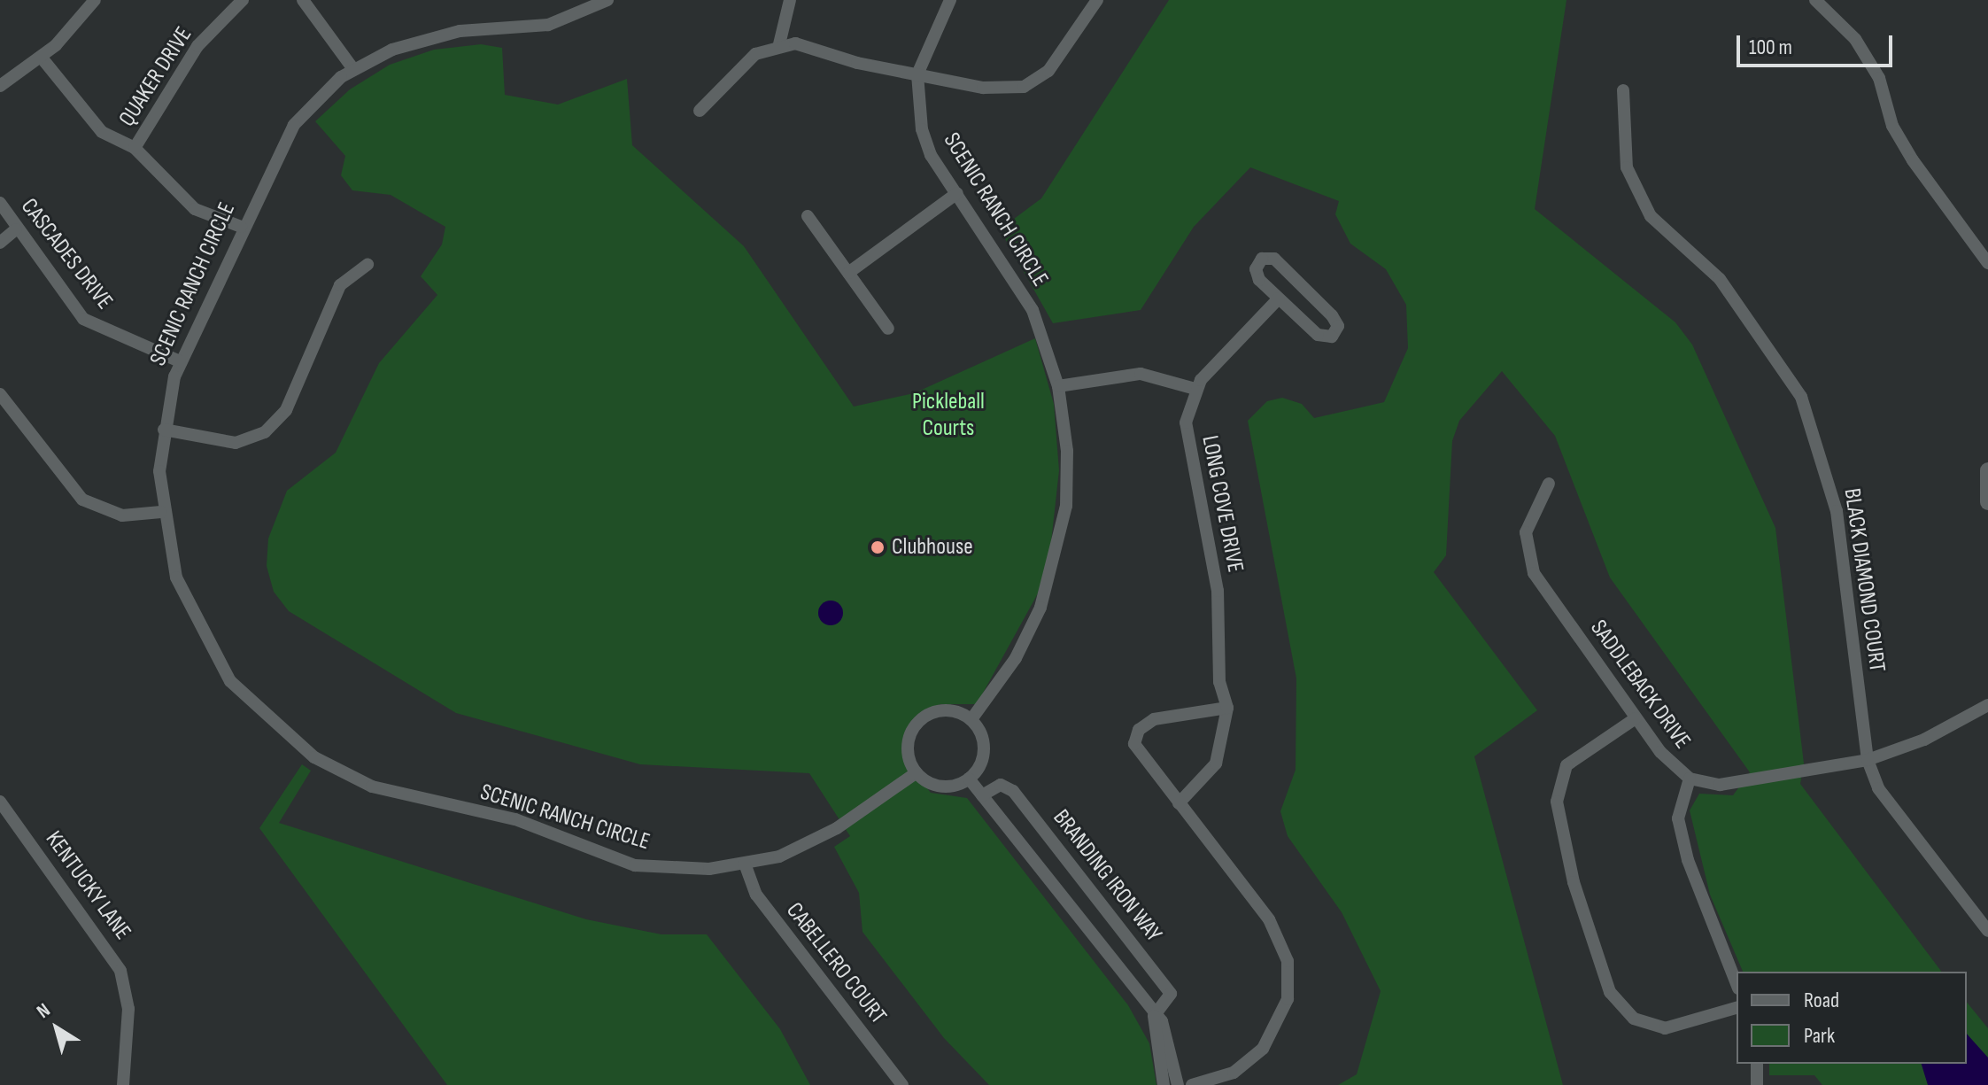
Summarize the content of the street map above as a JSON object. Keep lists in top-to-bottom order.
{
  "streets": {
    "street": [
      "QUAKER DRIVE",
      "SCENIC RANCH CIRCLE",
      "CASCADES DRIVE",
      "LONG COVE DRIVE",
      "BLACK DIAMOND COURT",
      "SADDLEBACK DRIVE",
      "BRANDING IRON WAY",
      "KENTUCKY LANE",
      "CABELLERO COURT"
    ]
  },
  "crossings": [
    ["SCENIC RANCH CIRCLE", "CASCADES DRIVE"],
    ["SCENIC RANCH CIRCLE", "CABELLERO COURT"],
    ["BLACK DIAMOND COURT", "SADDLEBACK DRIVE"]
  ],
  "parks": ["Pickleball Courts"],
  "places": ["Clubhouse"],
  "legend": ["Road", "Park"],
  "scale_bar": "100 m",
  "north": "top left"
}
